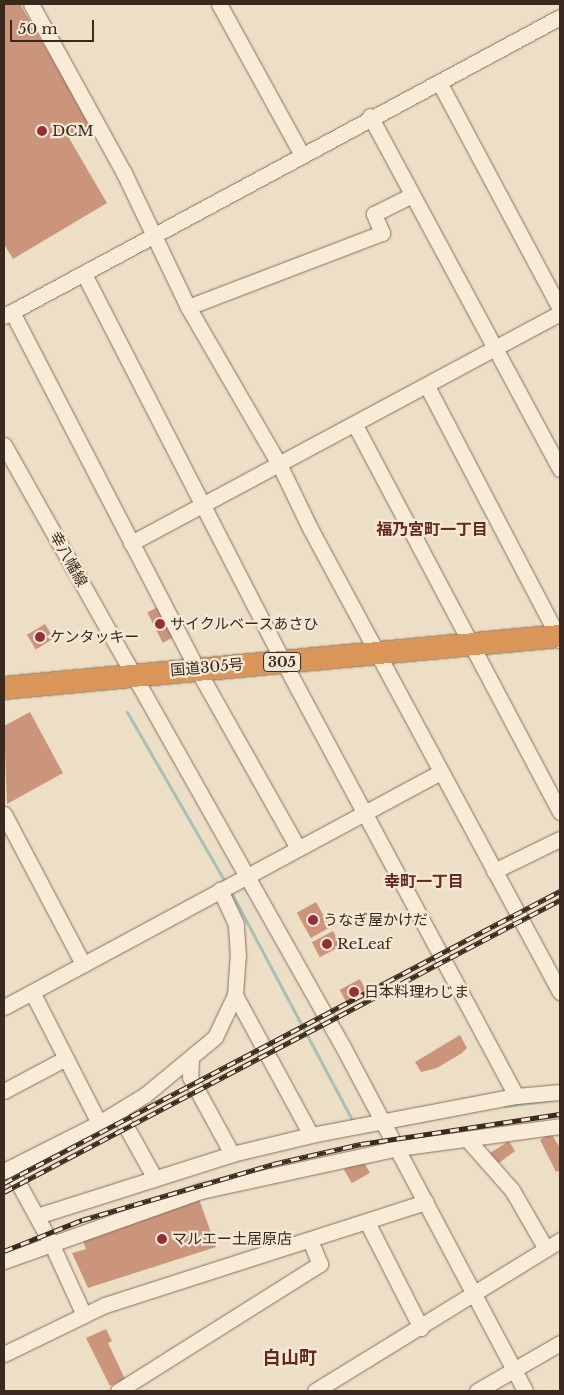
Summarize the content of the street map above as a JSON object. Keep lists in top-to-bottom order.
{
  "streets": {
    "highway": ["305", "国道305号"],
    "street": ["幸八幡線"]
  },
  "crossings": [
    ["幸八幡線", "国道305号"]
  ],
  "districts": ["福乃宮町一丁目", "幸町一丁目", "白山町"],
  "places": [
    "DCM",
    "サイクルベースあさひ",
    "ケンタッキー",
    "うなぎ屋かけだ",
    "ReLeaf",
    "日本料理わじま",
    "マルエー土居原店"
  ],
  "scale_bar": "50 m"
}
